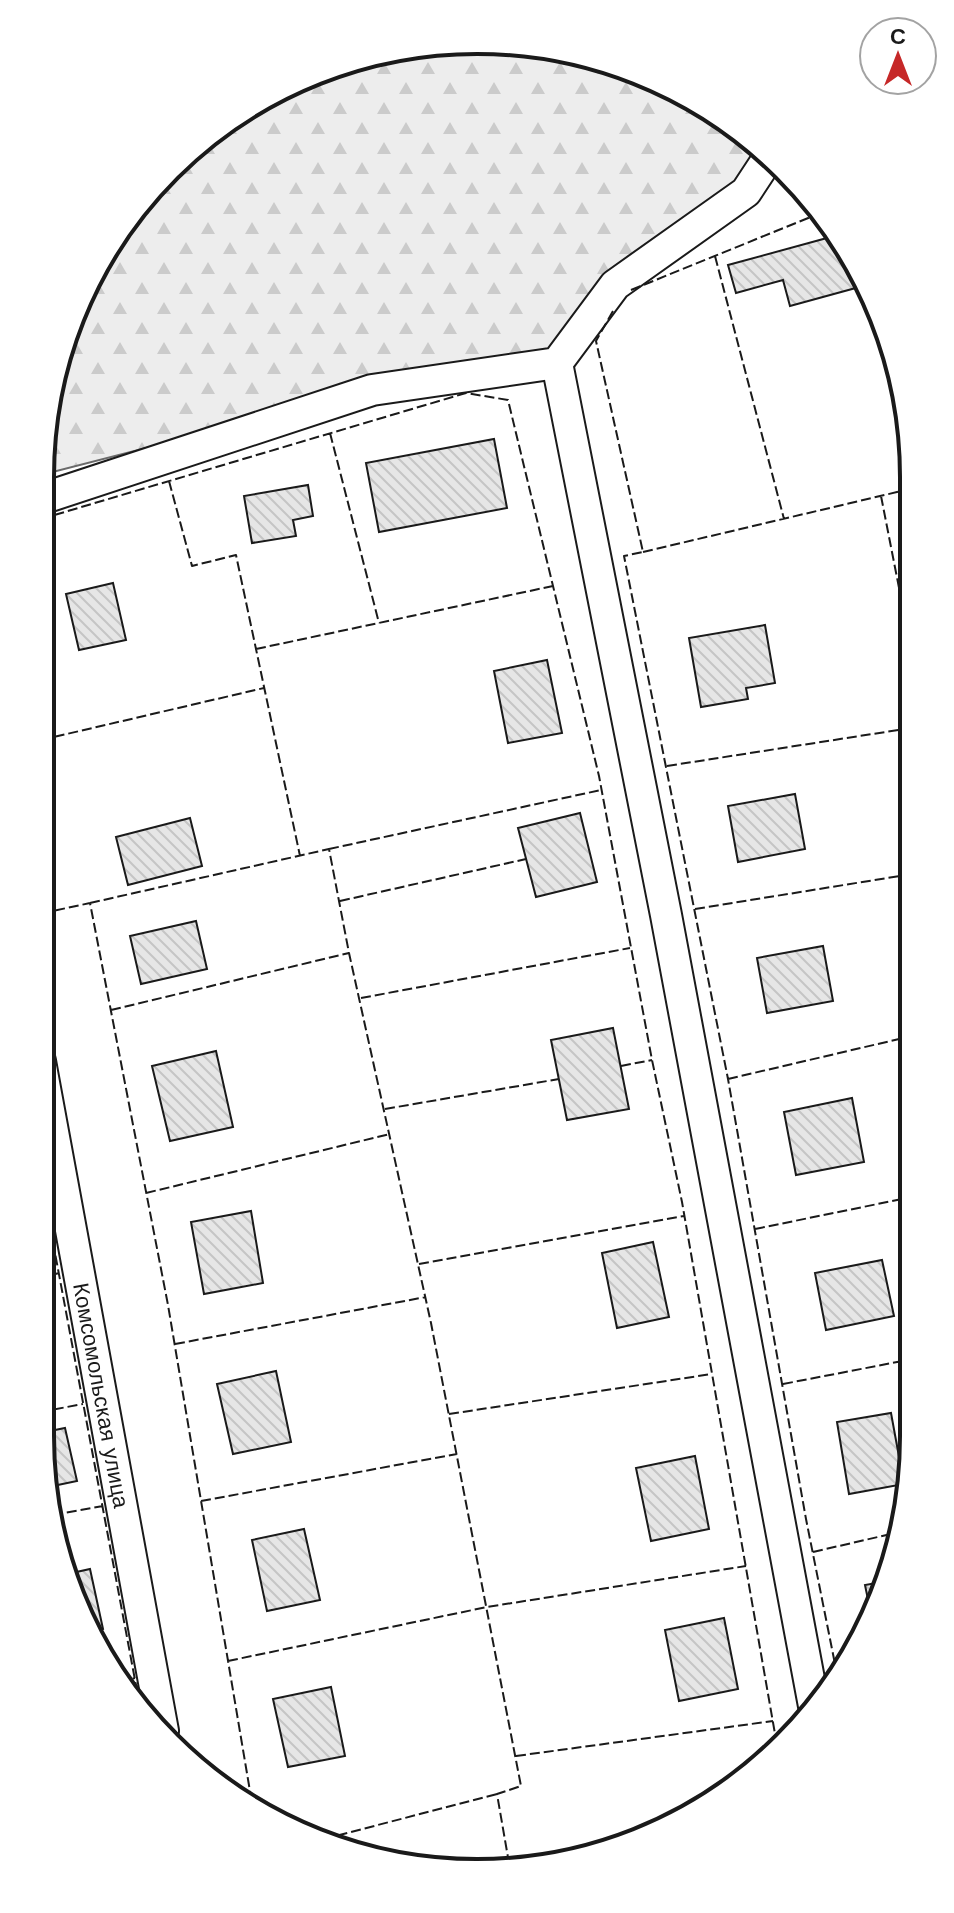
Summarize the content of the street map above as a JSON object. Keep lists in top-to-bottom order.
{
  "streets": {
    "street": ["Комсомольская улица"]
  },
  "north": "top"
}
